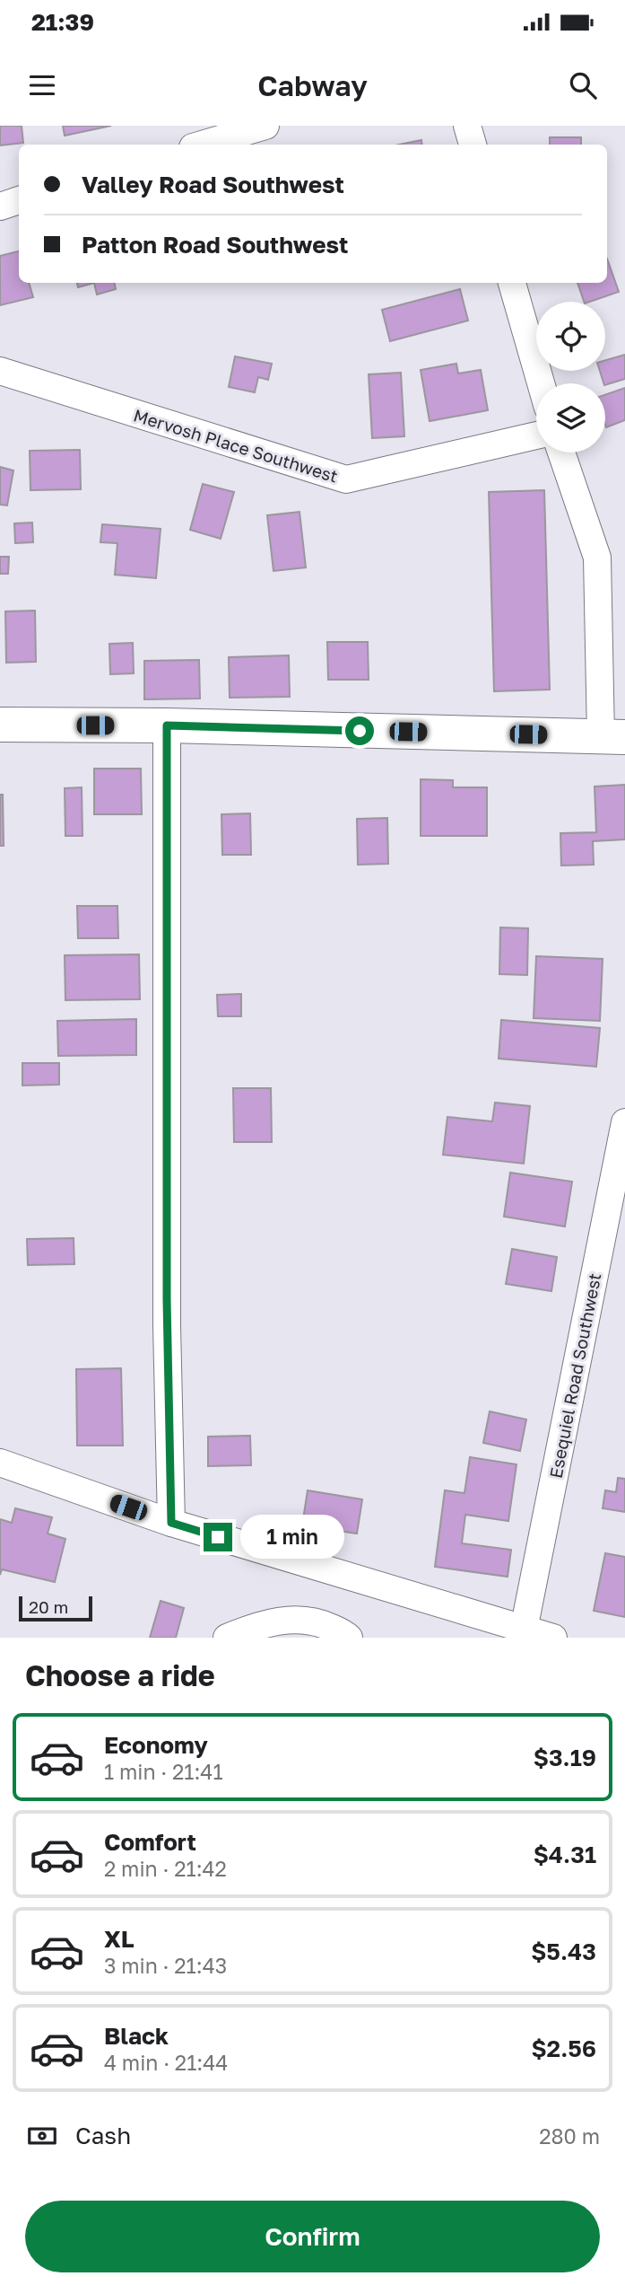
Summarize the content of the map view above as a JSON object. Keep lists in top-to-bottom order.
{
  "streets": {
    "street": ["Mervosh Place Southwest", "Esequiel Road Southwest"]
  },
  "scale_bar": "20 m",
  "page": {
    "status": "21:39",
    "header": "Cabway",
    "banner": ["Valley Road Southwest", "Patton Road Southwest"],
    "bubble": "1 min",
    "scale": "20 m",
    "heading": "Choose a ride",
    "list": [
      {
        "name": "Economy",
        "note": "1 min · 21:41",
        "value": "$3.19"
      },
      {
        "name": "Comfort",
        "note": "2 min · 21:42",
        "value": "$4.31"
      },
      {
        "name": "XL",
        "note": "3 min · 21:43",
        "value": "$5.43"
      },
      {
        "name": "Black",
        "note": "4 min · 21:44",
        "value": "$2.56"
      }
    ],
    "pay": ["Cash", "280 m"],
    "buttons": "Confirm"
  }
}
